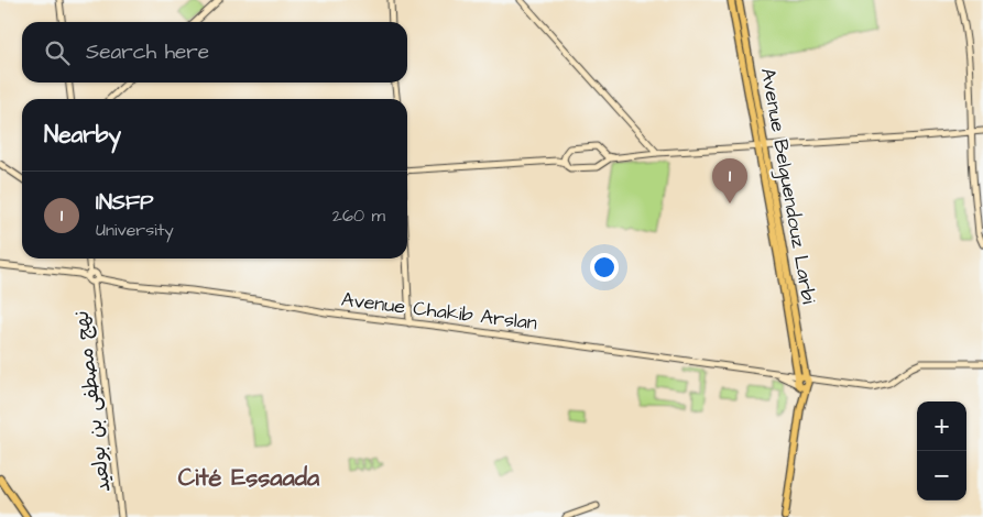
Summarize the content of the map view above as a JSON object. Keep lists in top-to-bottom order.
{
  "streets": {
    "main road": ["Avenue Belguendouz Larbi", "Avenue Chakib Arslan", "نهج مصطفى بن بولعيد"]
  },
  "crossings": [
    ["Avenue Chakib Arslan", "نهج مصطفى بن بولعيد"]
  ],
  "districts": ["Cité Essaada"],
  "page": {
    "search": "Search here",
    "heading": "Nearby",
    "pins": "1",
    "list": [
      {
        "mark": "1",
        "name": "INSFP",
        "note": "University",
        "value": "260 m"
      }
    ],
    "map_buttons": ["+", "−"]
  }
}
